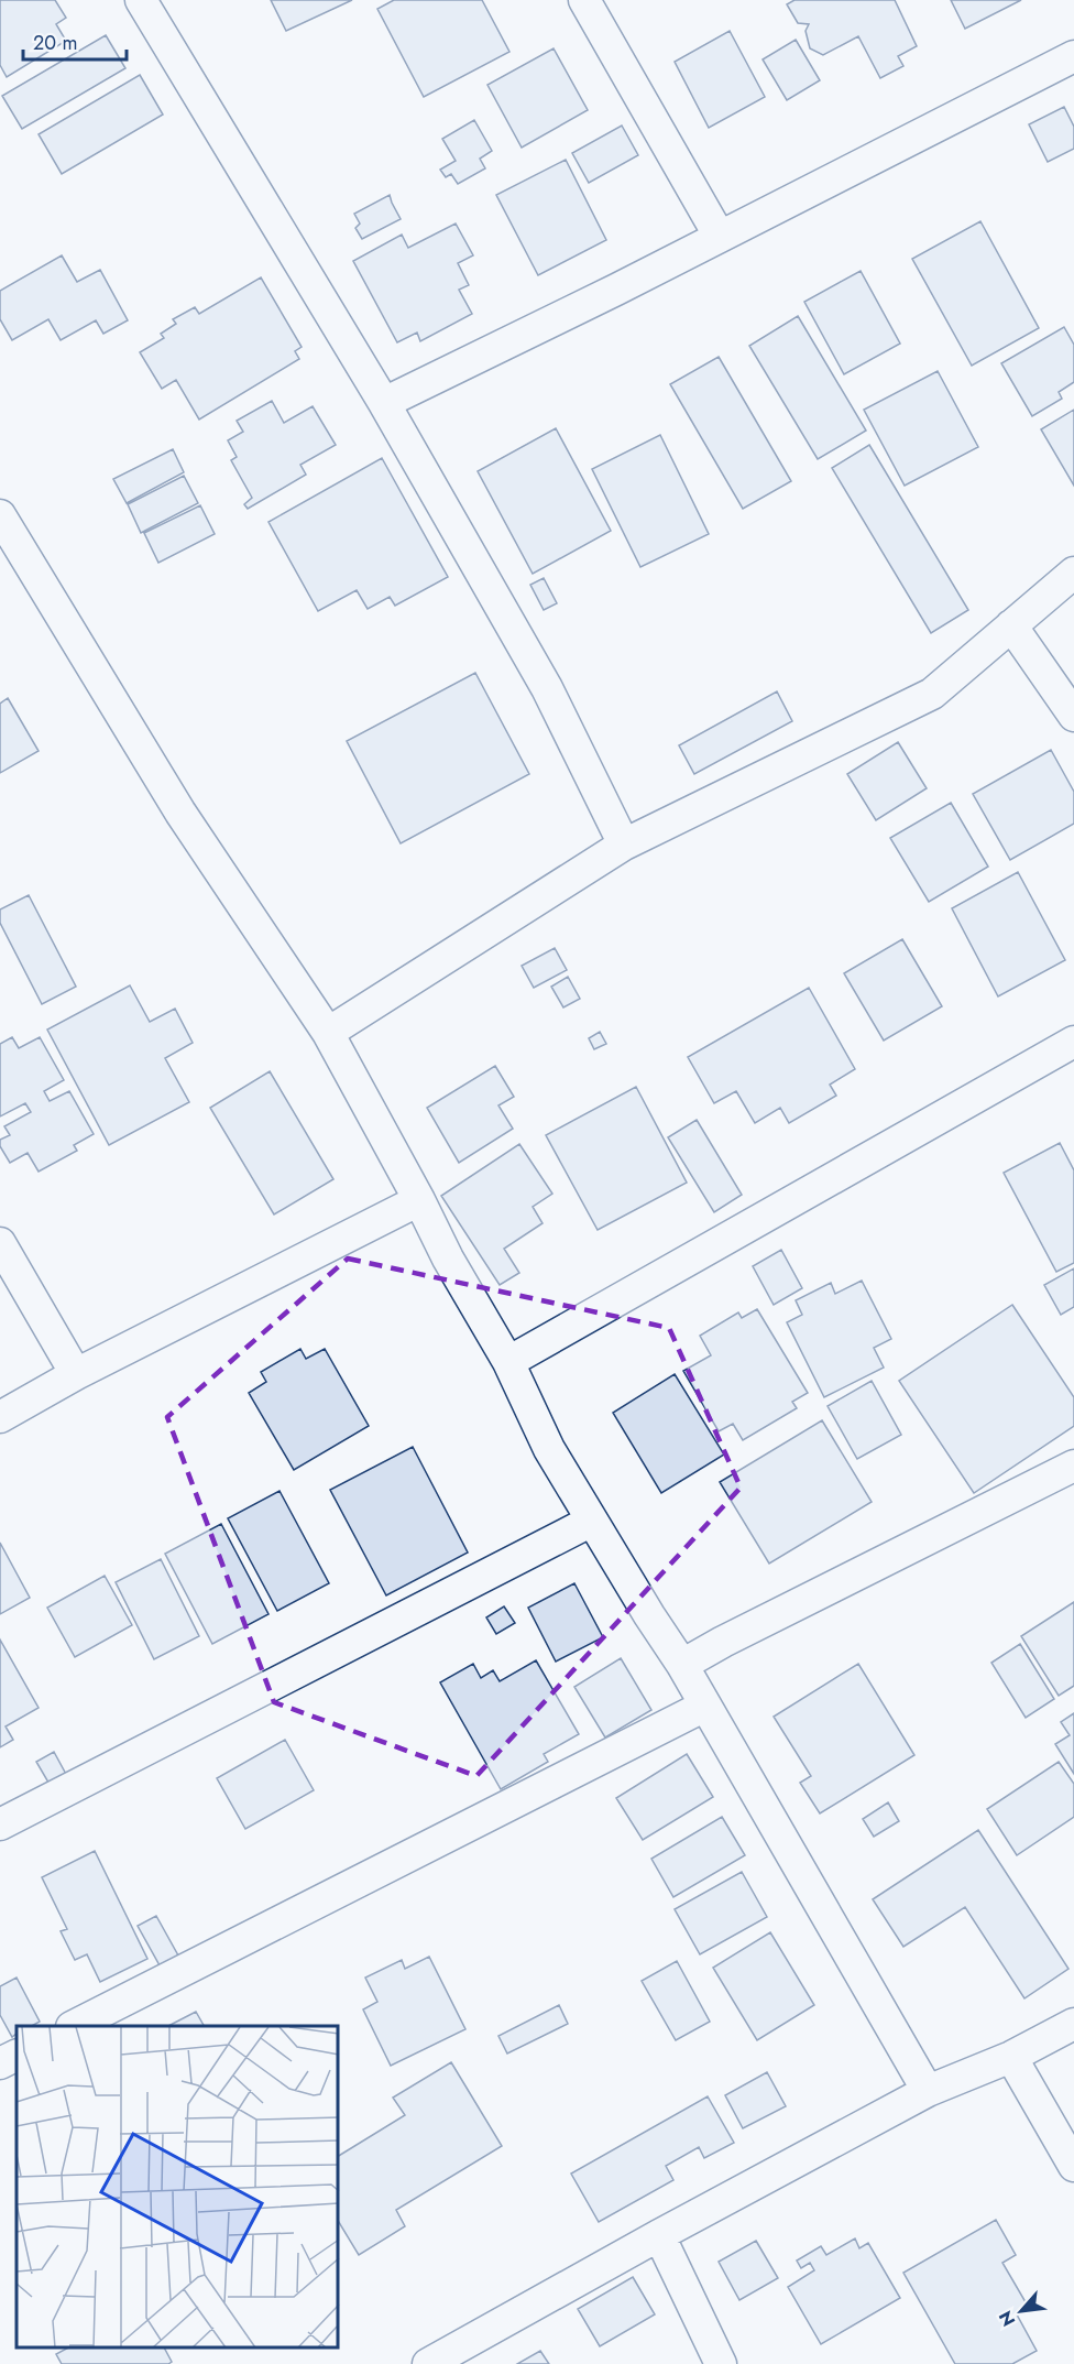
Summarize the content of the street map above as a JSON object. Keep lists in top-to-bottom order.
{
  "scale_bar": "20 m",
  "north": "bottom left"
}
